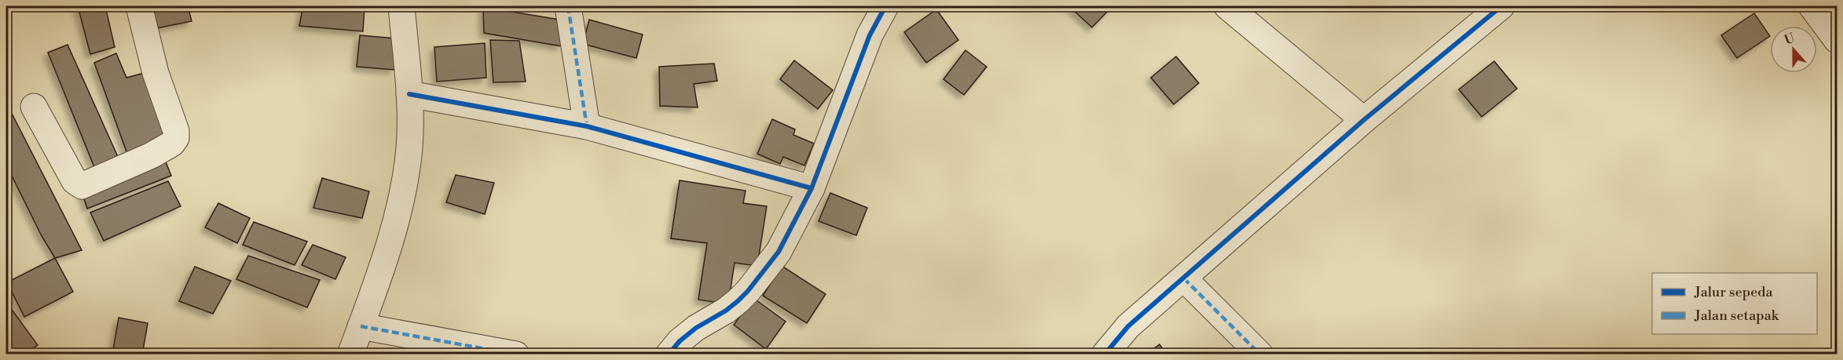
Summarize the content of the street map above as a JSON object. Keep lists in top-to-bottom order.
{
  "legend": ["Jalur sepeda", "Jalan setapak"],
  "north": "top"
}
